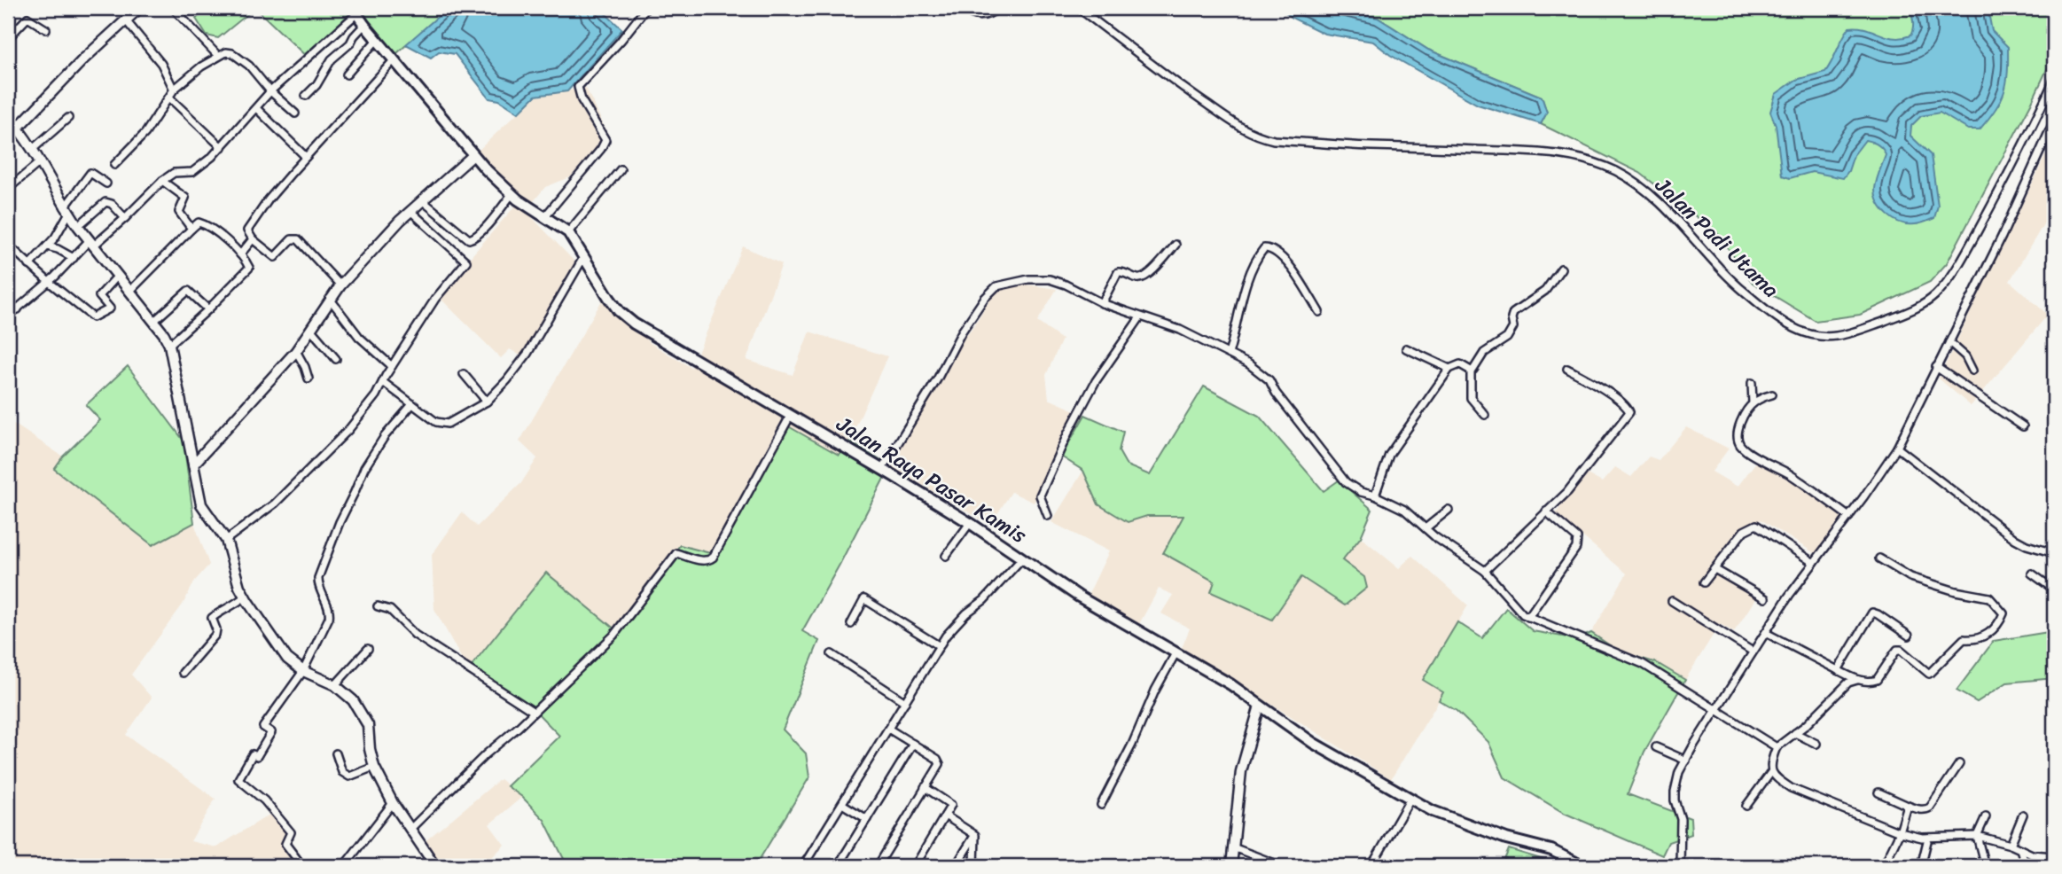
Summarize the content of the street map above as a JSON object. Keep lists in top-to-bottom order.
{
  "streets": {
    "main road": ["Jalan Raya Pasar Kamis"],
    "street": ["Jalan Padi Utama"]
  }
}
